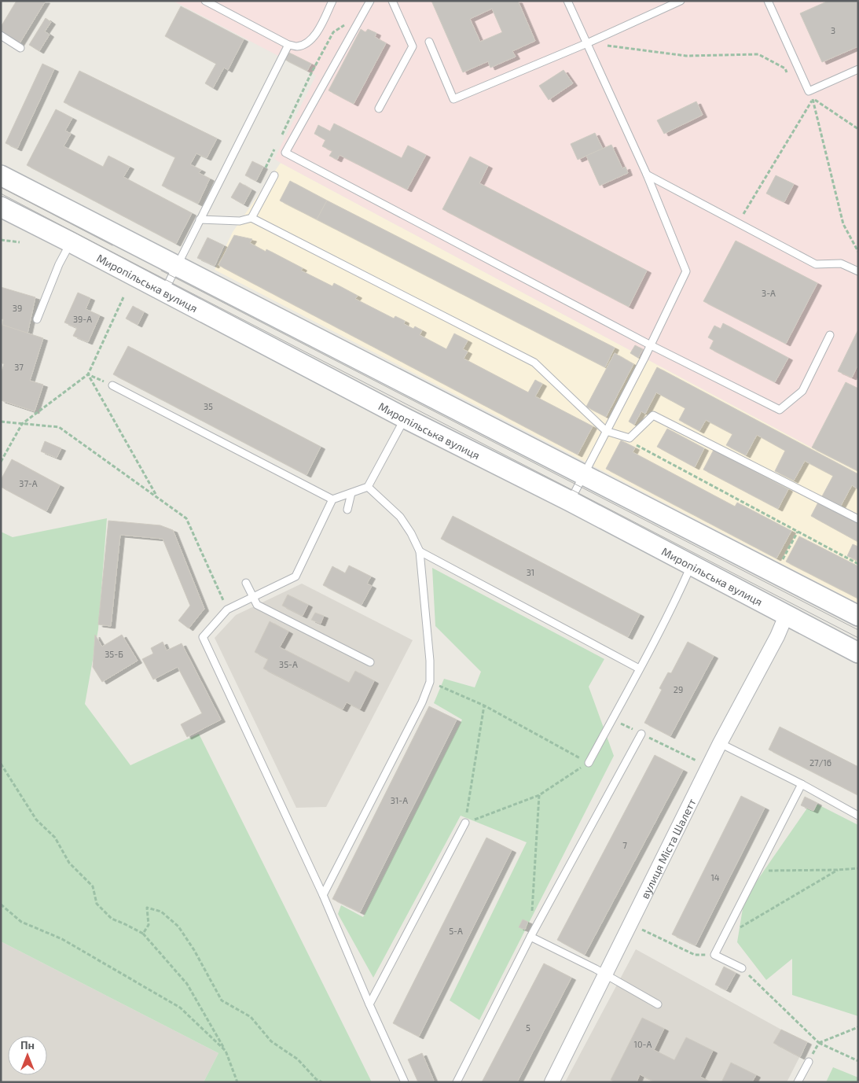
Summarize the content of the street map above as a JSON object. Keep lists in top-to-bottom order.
{
  "streets": {
    "street": ["Миропільська вулиця", "вулиця Міста Шалетт"]
  },
  "crossings": [
    ["Миропільська вулиця", "вулиця Міста Шалетт"]
  ],
  "house_numbers": [
    "3",
    "3-А",
    "39",
    "39-А",
    "37",
    "35",
    "37-А",
    "31",
    "35-Б",
    "35-А",
    "29",
    "27/16",
    "31-А",
    "7",
    "14",
    "5-А",
    "5",
    "10-А"
  ],
  "north": "top"
}
